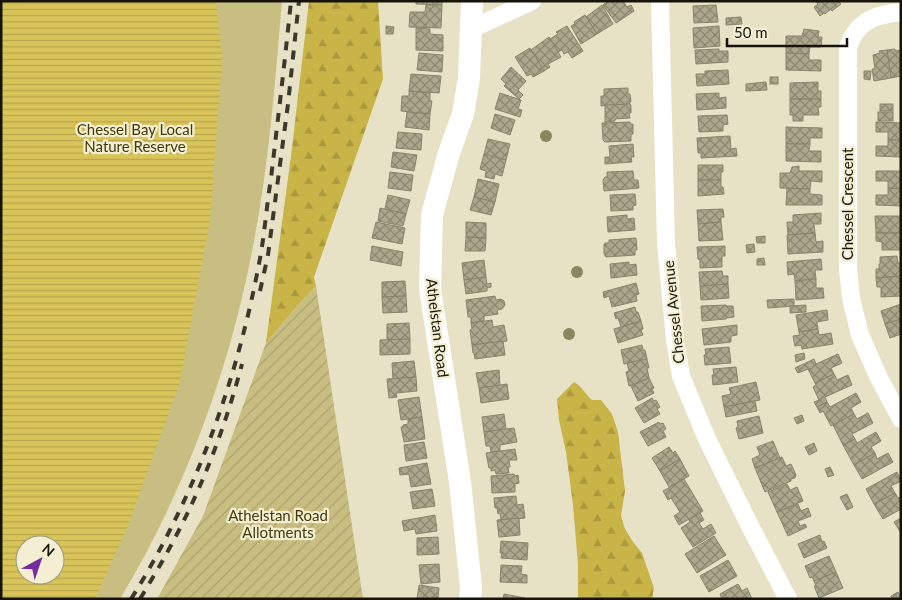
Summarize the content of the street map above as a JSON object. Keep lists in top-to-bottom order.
{
  "streets": {
    "street": ["Chessel Crescent", "Chessel Avenue", "Athelstan Road"]
  },
  "parks": ["Chessel Bay Local Nature Reserve", "Athelstan Road Allotments"],
  "scale_bar": "50 m",
  "north": "top right"
}
